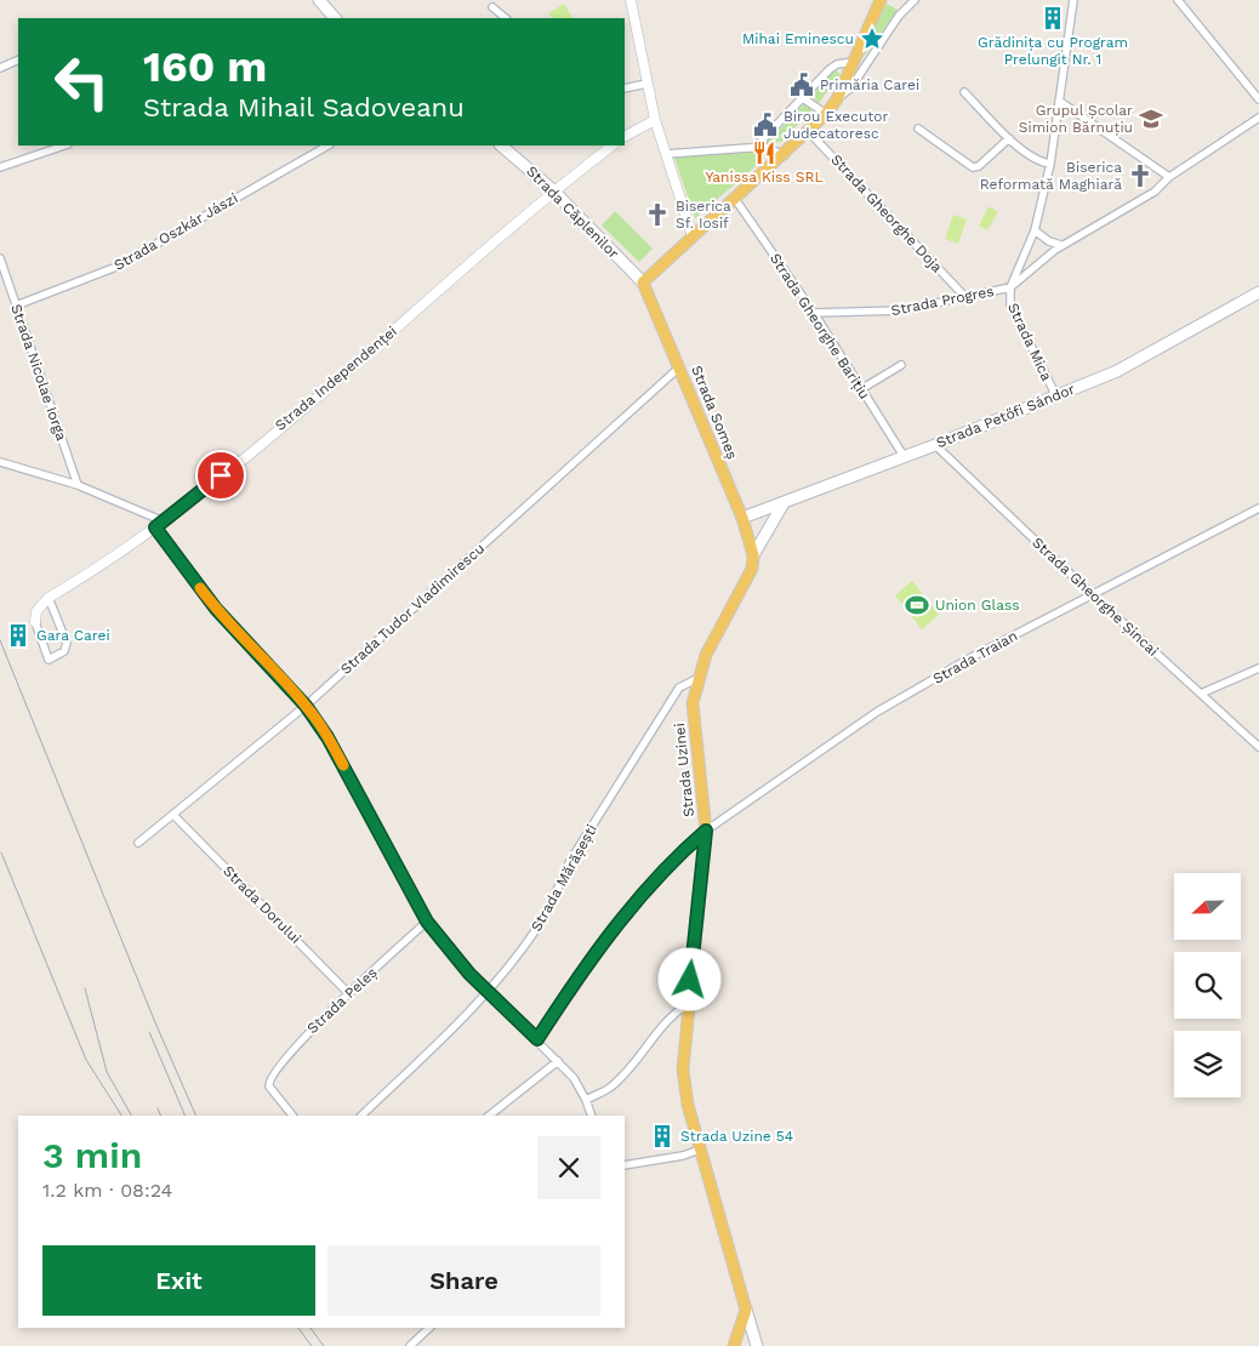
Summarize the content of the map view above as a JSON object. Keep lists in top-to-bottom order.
{
  "streets": {
    "main road": [
      "Strada Căplenilor",
      "Strada Someș",
      "Strada Petőfi Sándor",
      "Strada Uzinei"
    ],
    "street": [
      "Strada Gheorghe Doja",
      "Strada Oszkár Jászi",
      "Strada Progres",
      "Strada Gheorghe Barițiu",
      "Strada Mica",
      "Strada Nicolae Iorga",
      "Strada Independenței",
      "Strada Gheorghe Șincai",
      "Strada Tudor Vladimirescu",
      "Strada Traian",
      "Strada Mărășești",
      "Strada Dorului",
      "Strada Peleș"
    ]
  },
  "crossings": [
    ["Strada Căplenilor", "Strada Independenței"],
    ["Strada Căplenilor", "Strada Someș"],
    ["Strada Gheorghe Doja", "Strada Progres"],
    ["Strada Oszkár Jászi", "Strada Nicolae Iorga"],
    ["Strada Progres", "Strada Gheorghe Barițiu"],
    ["Strada Progres", "Strada Mica"],
    ["Strada Gheorghe Barițiu", "Strada Petőfi Sándor"],
    ["Strada Mica", "Strada Petőfi Sándor"],
    ["Strada Someș", "Strada Petőfi Sándor"],
    ["Strada Someș", "Strada Tudor Vladimirescu"],
    ["Strada Someș", "Strada Uzinei"],
    ["Strada Petőfi Sándor", "Strada Gheorghe Șincai"],
    ["Strada Gheorghe Șincai", "Strada Traian"],
    ["Strada Tudor Vladimirescu", "Strada Dorului"],
    ["Strada Traian", "Strada Uzinei"],
    ["Strada Uzinei", "Strada Mărășești"],
    ["Strada Dorului", "Strada Peleș"]
  ],
  "places": {
    "building": ["Grădinița cu Program Prelungit Nr. 1", "Gara Carei", "Strada Uzine 54"],
    "place": ["Mihai Eminescu"],
    "public building": ["Primăria Carei", "Birou Executor Judecatoresc"],
    "school or university": ["Grupul Școlar Simion Bărnuțiu"],
    "restaurant": ["Yanissa Kiss SRL"],
    "church": ["Biserica Reformată Maghiară", "Biserica Sf. Iosif"],
    "sports": ["Union Glass"]
  },
  "north": "left",
  "page": {
    "turn": ["160 m", "Strada Mihail Sadoveanu"],
    "heading": ["3 min", "1.2 km · 08:24"],
    "buttons": ["Exit", "Share"]
  }
}
